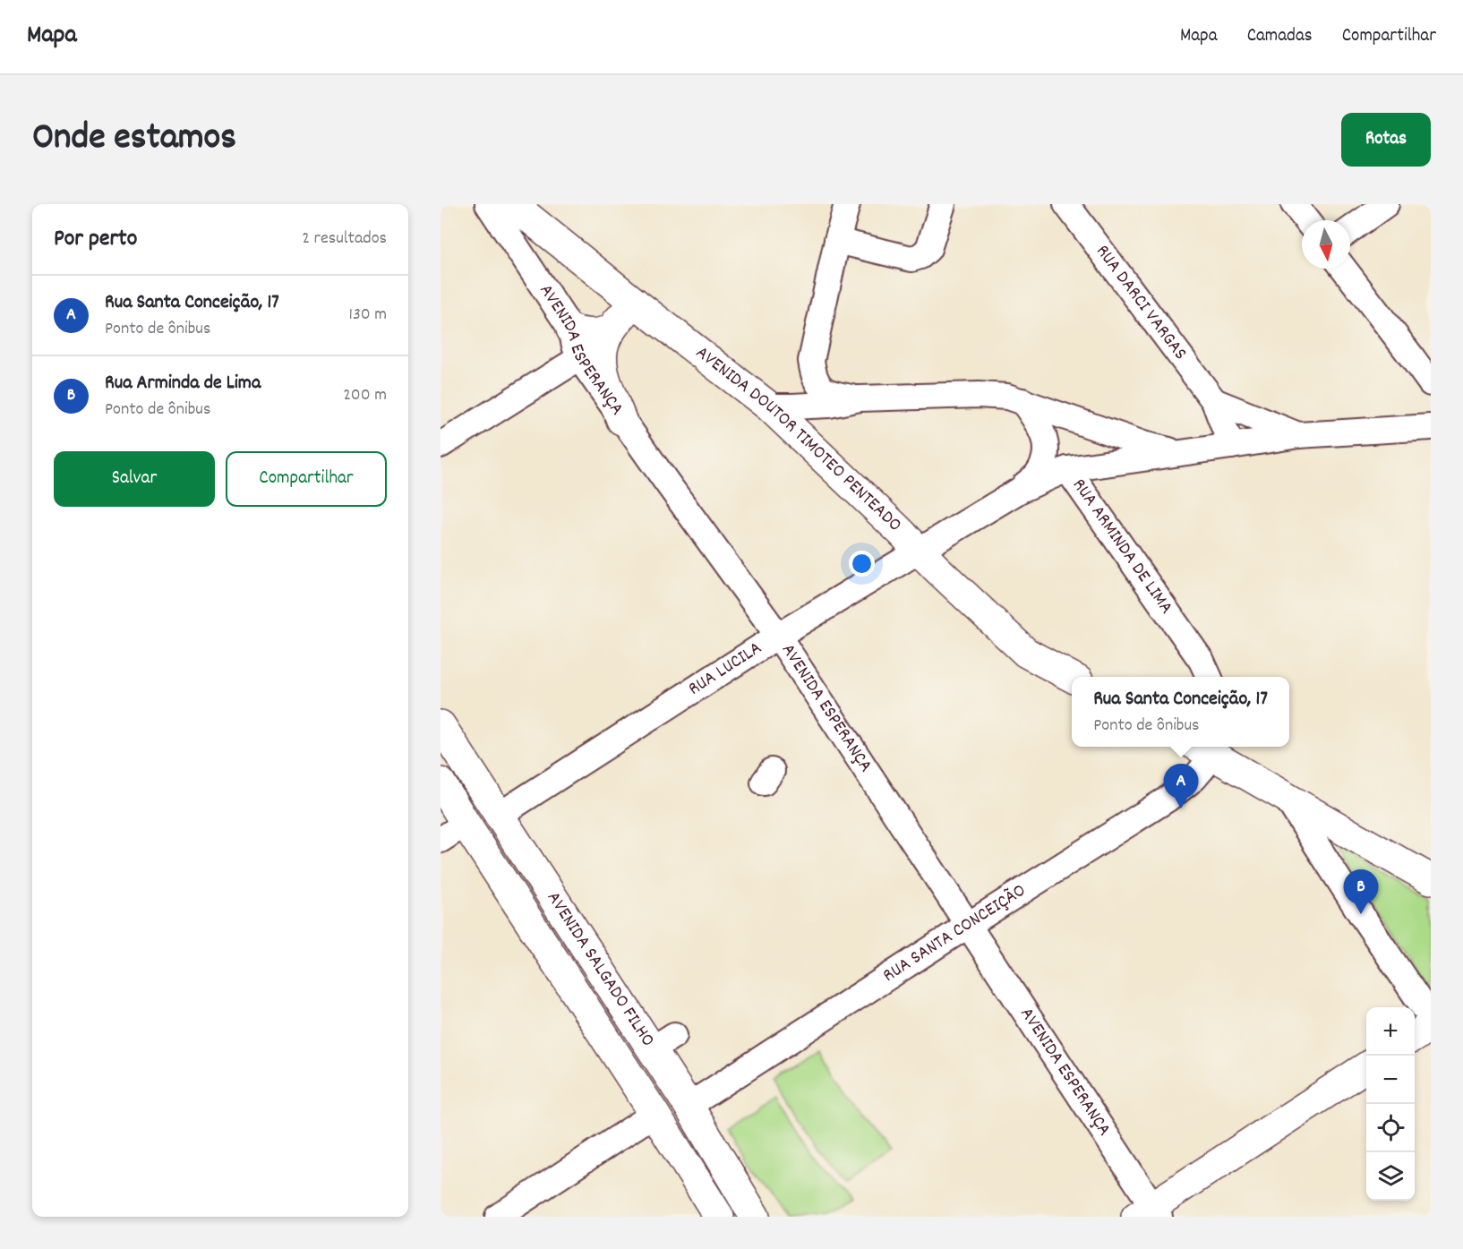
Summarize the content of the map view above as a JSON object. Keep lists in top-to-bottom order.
{
  "streets": {
    "main road": ["AVENIDA DOUTOR TIMOTEO PENTEADO", "AVENIDA SALGADO FILHO"],
    "street": [
      "RUA DARCI VARGAS",
      "AVENIDA ESPERANÇA",
      "RUA ARMINDA DE LIMA",
      "RUA LUCILA",
      "RUA SANTA CONCEIÇÃO"
    ]
  },
  "crossings": [
    ["RUA DARCI VARGAS", "RUA LUCILA"],
    ["AVENIDA ESPERANÇA", "RUA LUCILA"],
    ["AVENIDA ESPERANÇA", "RUA SANTA CONCEIÇÃO"],
    ["AVENIDA DOUTOR TIMOTEO PENTEADO", "RUA LUCILA"],
    ["RUA ARMINDA DE LIMA", "RUA LUCILA"],
    ["RUA LUCILA", "AVENIDA SALGADO FILHO"],
    ["RUA SANTA CONCEIÇÃO", "AVENIDA SALGADO FILHO"]
  ],
  "north": "bottom",
  "page": {
    "header": "Mapa",
    "nav": ["Mapa", "Camadas", "Compartilhar"],
    "title": "Onde estamos",
    "buttons": [
      "Rotas",
      ["Salvar", "Compartilhar"]
    ],
    "heading": ["Por perto", "2 resultados"],
    "list": [
      {
        "mark": "A",
        "name": "Rua Santa Conceição, 17",
        "note": "Ponto de ônibus",
        "value": "130 m"
      },
      {
        "mark": "B",
        "name": "Rua Arminda de Lima",
        "note": "Ponto de ônibus",
        "value": "200 m"
      }
    ],
    "popup": ["Rua Santa Conceição, 17", "Ponto de ônibus"],
    "pins": ["A", "B"],
    "map_buttons": ["+", "−"]
  }
}
